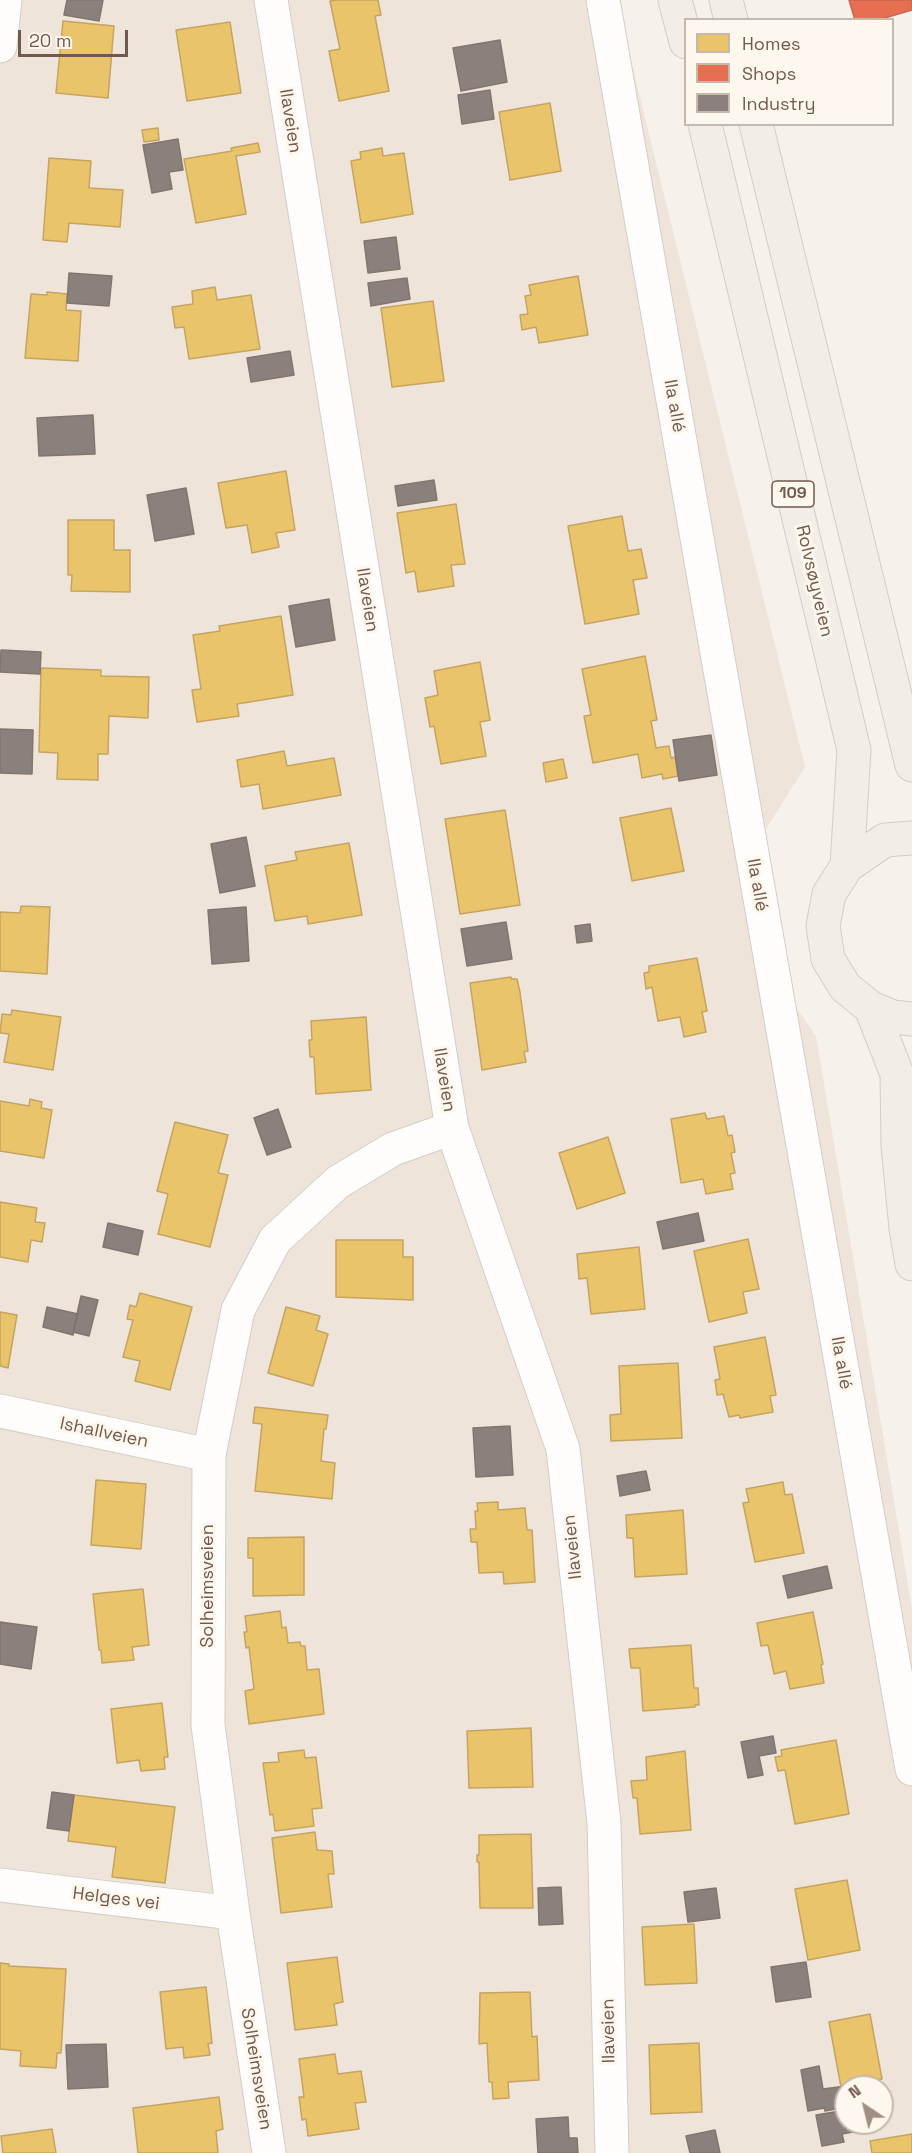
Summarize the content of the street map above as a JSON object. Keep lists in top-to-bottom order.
{
  "streets": {
    "main road": ["109", "Rolvsøyveien"],
    "street": [
      "Ilaveien",
      "Ila allé",
      "Ishallveien",
      "Solheimsveien",
      "Helges vei"
    ]
  },
  "crossings": [
    ["Ilaveien", "Solheimsveien"],
    ["109", "Rolvsøyveien"],
    ["Ishallveien", "Solheimsveien"],
    ["Solheimsveien", "Helges vei"]
  ],
  "legend": ["Homes", "Shops", "Industry"],
  "scale_bar": "20 m",
  "north": "top left"
}
